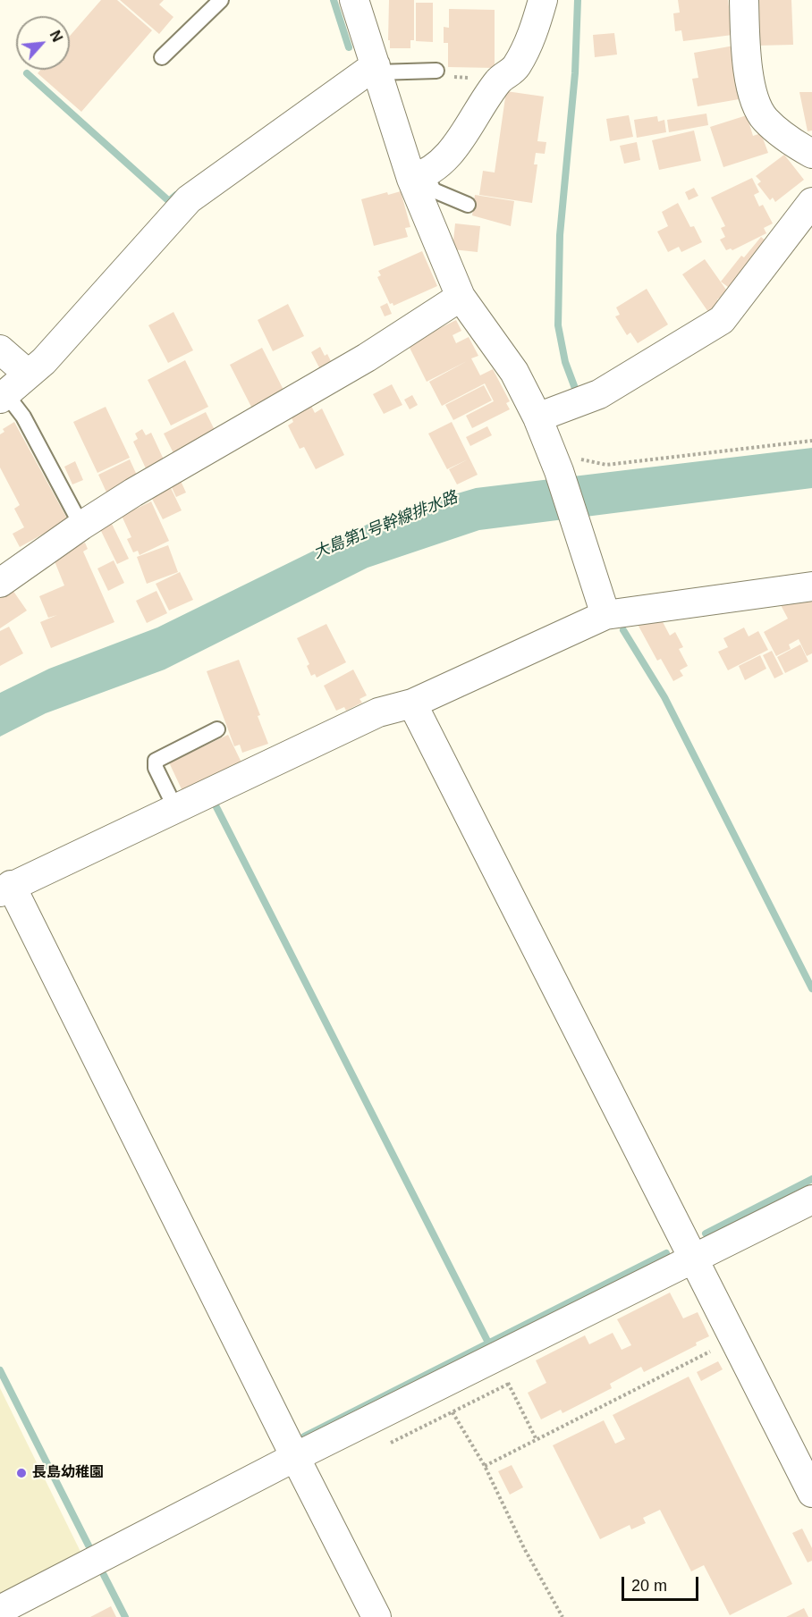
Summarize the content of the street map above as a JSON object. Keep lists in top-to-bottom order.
{
  "water": ["大島第1号幹線排水路"],
  "places": ["長島幼稚園"],
  "scale_bar": "20 m",
  "north": "top right"
}
